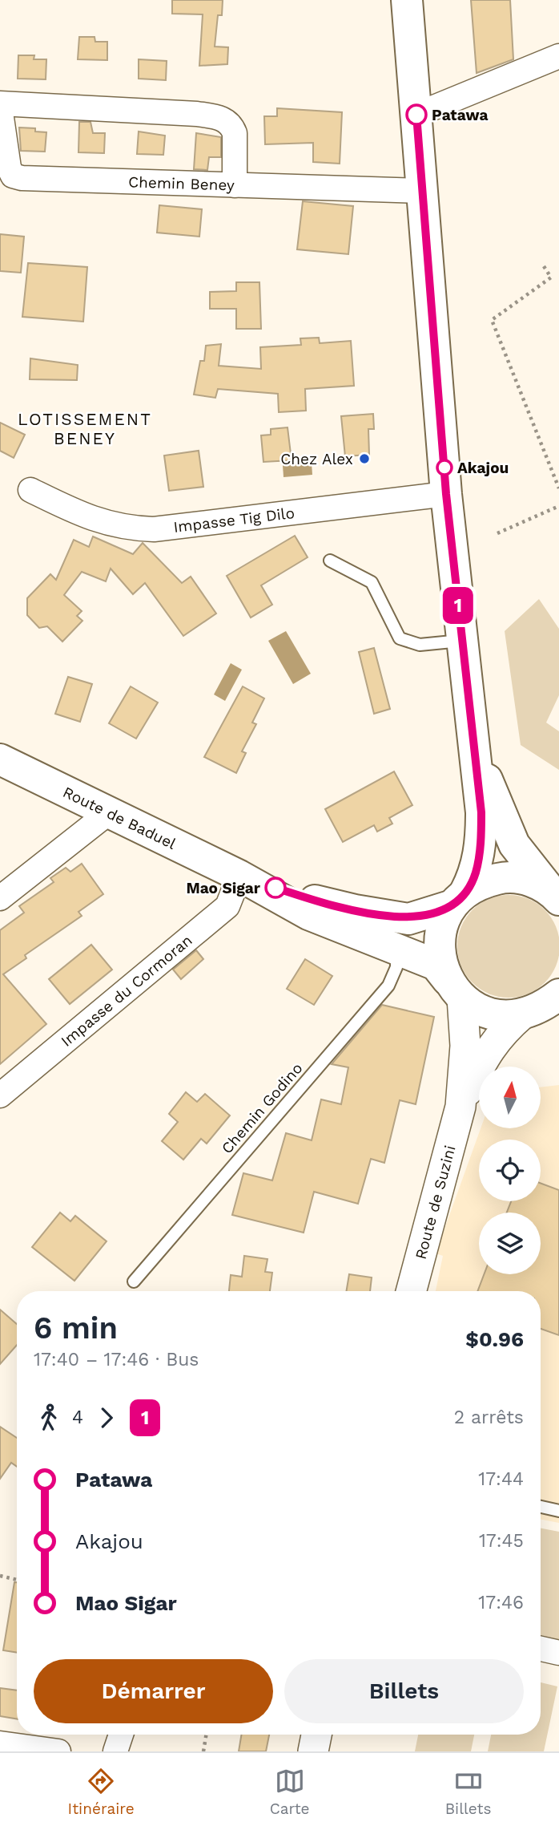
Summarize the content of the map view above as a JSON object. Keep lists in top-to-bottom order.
{
  "streets": {
    "main road": ["Route de Baduel"],
    "street": [
      "Chemin Beney",
      "Impasse Tig Dilo",
      "Impasse du Cormoran",
      "Route de Suzini"
    ],
    "lane": ["Chemin Godino"]
  },
  "crossings": [
    ["Route de Baduel", "Impasse du Cormoran"],
    ["Route de Baduel", "Chemin Godino"],
    ["Route de Baduel", "Route de Suzini"]
  ],
  "districts": ["LOTISSEMENT BENEY"],
  "places": [
    "Patawa",
    "Chez Alex",
    "Akajou",
    "Mao Sigar"
  ],
  "lines": ["bus line 1"],
  "north": "top",
  "page": {
    "on_map": "1",
    "heading": ["6 min", "17:40 – 17:46 · Bus", "$0.96"],
    "legs": ["4", "1", "2 arrêts"],
    "list": [
      {
        "name": "Patawa",
        "value": "17:44"
      },
      {
        "name": "Akajou",
        "value": "17:45"
      },
      {
        "name": "Mao Sigar",
        "value": "17:46"
      }
    ],
    "buttons": ["Démarrer", "Billets"],
    "tabs": ["Itinéraire", "Carte", "Billets"]
  }
}
